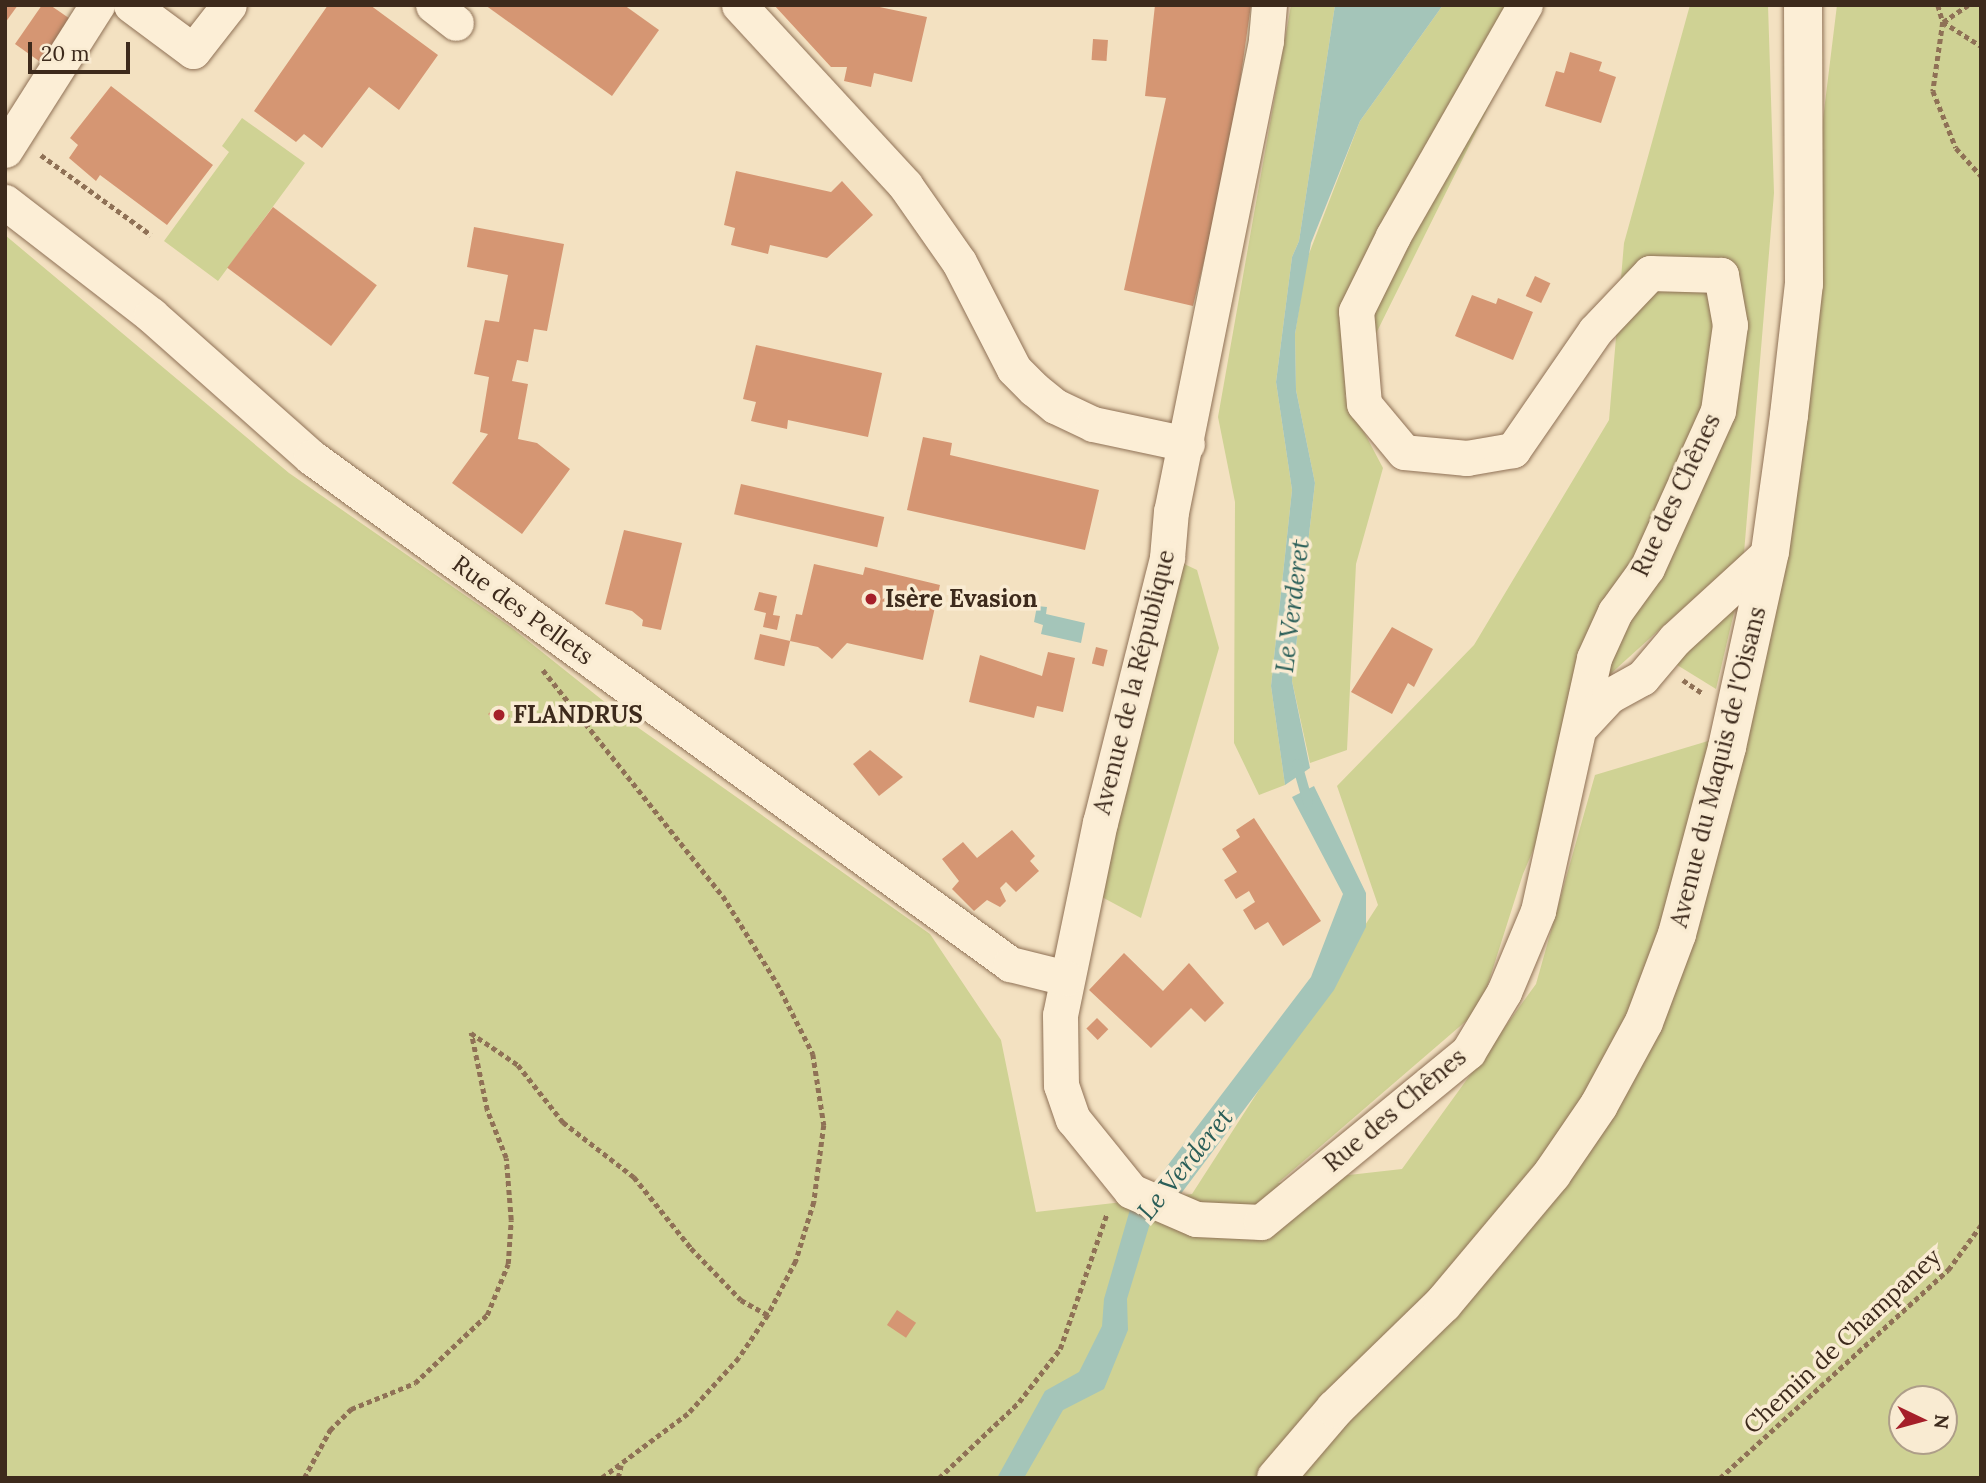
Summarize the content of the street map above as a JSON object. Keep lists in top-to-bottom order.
{
  "streets": {
    "main road": ["Avenue du Maquis de l'Oisans"],
    "street": ["Rue des Chênes", "Rue des Pellets", "Avenue de la République"],
    "path": ["Chemin de Champaney"]
  },
  "crossings": [
    ["Rue des Chênes", "Avenue de la République"],
    ["Rue des Pellets", "Avenue de la République"]
  ],
  "water": ["Le Verderet"],
  "places": ["Isère Evasion", "FLANDRUS"],
  "scale_bar": "20 m",
  "north": "right"
}
